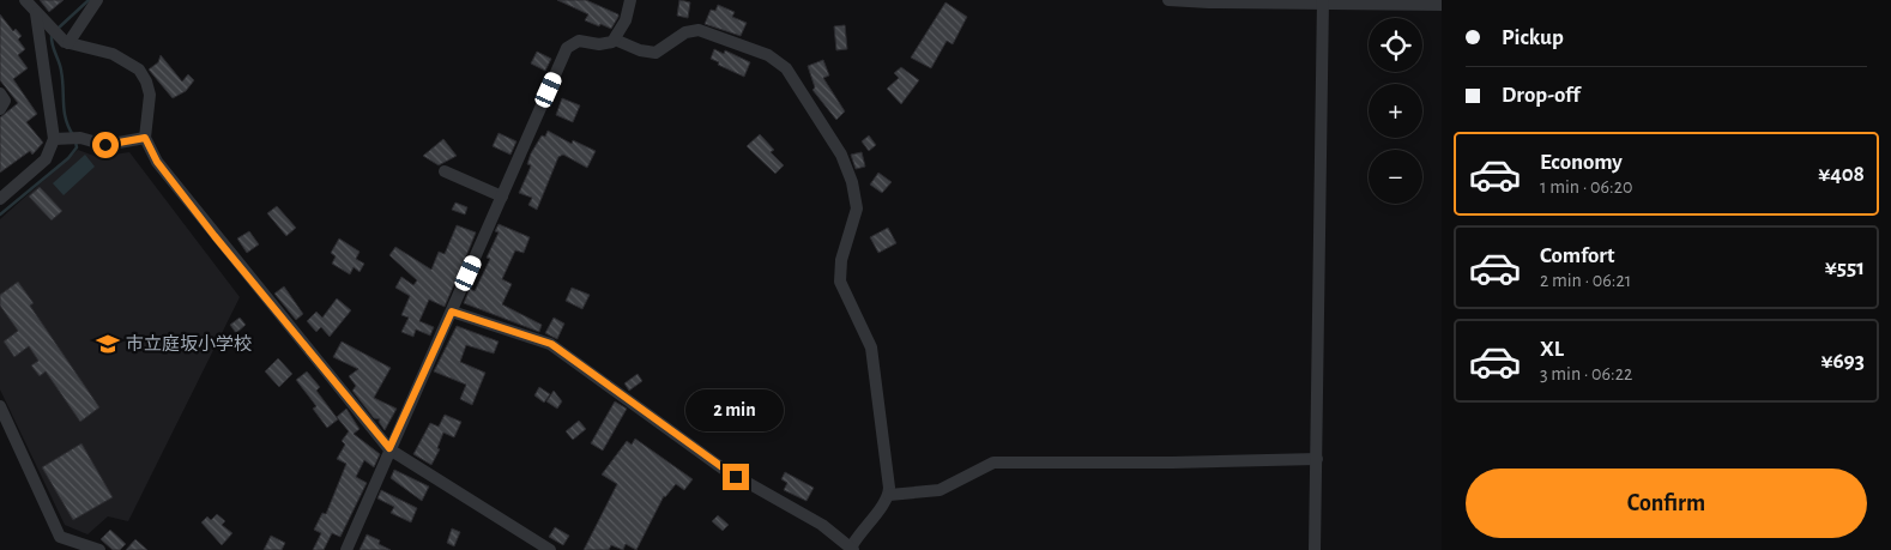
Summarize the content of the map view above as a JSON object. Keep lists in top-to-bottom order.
{
  "places": {
    "school or university": ["市立庭坂小学校"]
  },
  "page": {
    "banner": ["Pickup", "Drop-off"],
    "map_buttons": ["+", "−"],
    "list": [
      {
        "name": "Economy",
        "note": "1 min · 06:20",
        "value": "¥408"
      },
      {
        "name": "Comfort",
        "note": "2 min · 06:21",
        "value": "¥551"
      },
      {
        "name": "XL",
        "note": "3 min · 06:22",
        "value": "¥693"
      }
    ],
    "bubble": "2 min",
    "buttons": "Confirm"
  }
}
